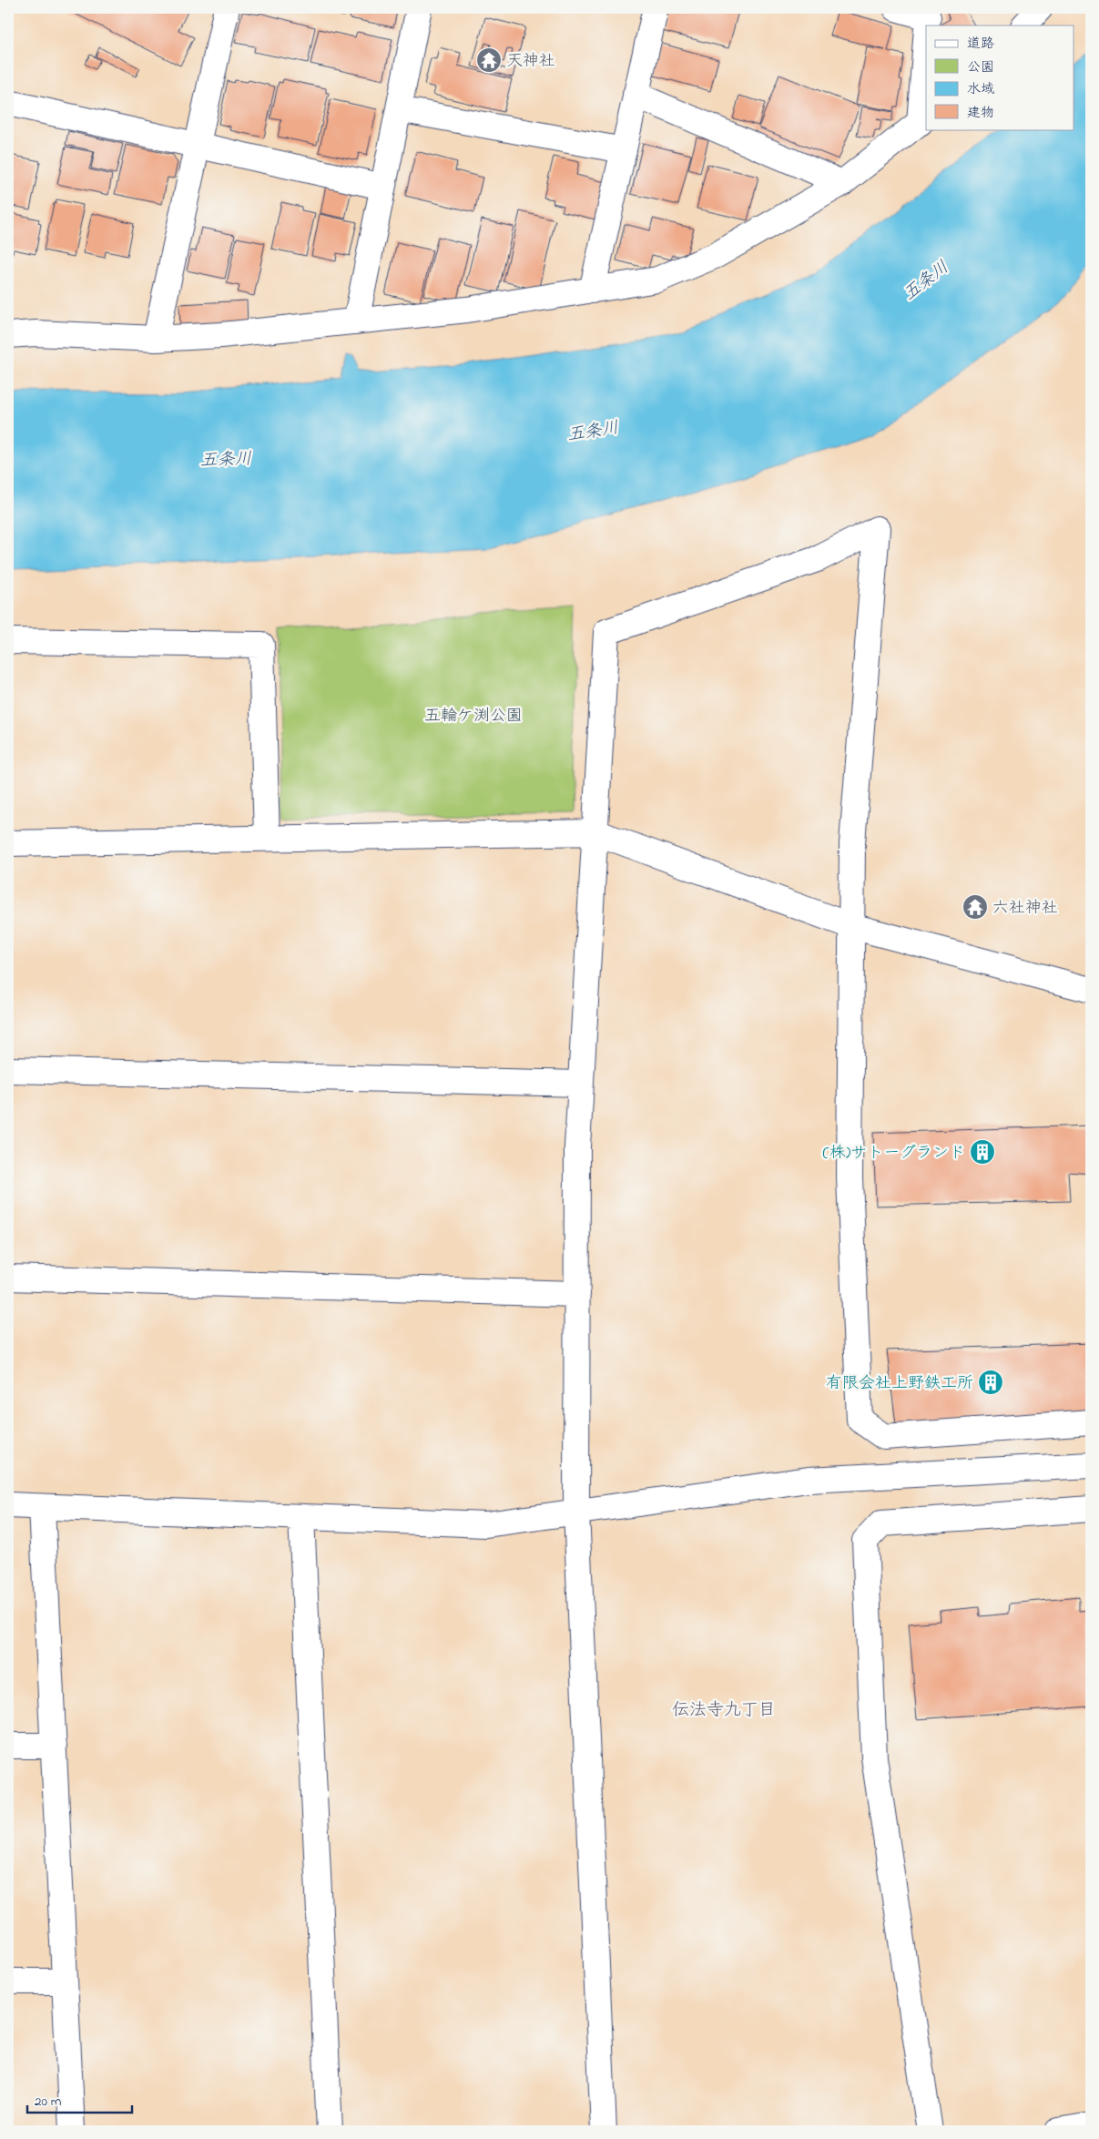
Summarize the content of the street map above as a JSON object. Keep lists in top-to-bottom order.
{
  "districts": ["伝法寺九丁目"],
  "water": ["五条川"],
  "parks": ["五輪ケ渕公園"],
  "places": {
    "temple": ["天神社", "六社神社"],
    "building": ["(株)サトーグランド", "有限会社上野鉄工所"]
  },
  "legend": [
    "道路",
    "公園",
    "水域",
    "建物"
  ],
  "scale_bar": "20 m"
}
